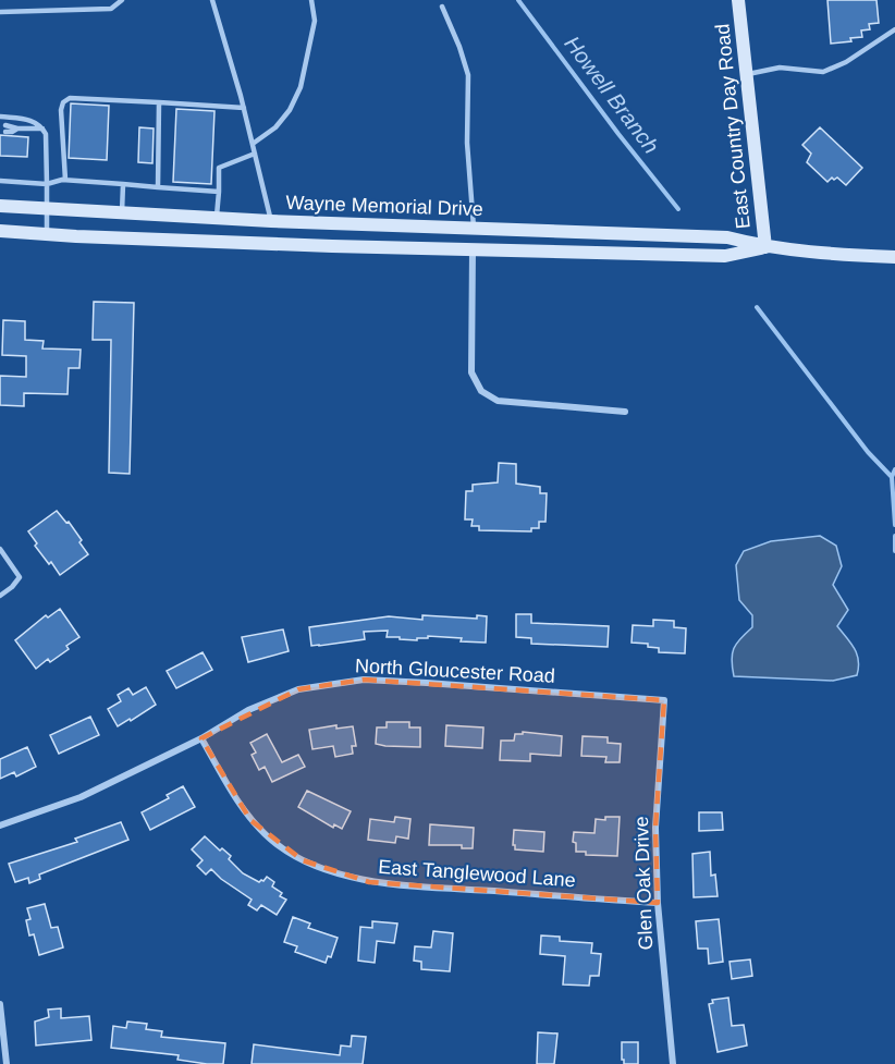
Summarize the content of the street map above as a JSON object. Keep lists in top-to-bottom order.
{
  "streets": {
    "main road": ["East Country Day Road", "Wayne Memorial Drive"],
    "street": ["North Gloucester Road", "East Tanglewood Lane", "Glen Oak Drive"]
  },
  "crossings": [
    ["East Country Day Road", "Wayne Memorial Drive"],
    ["North Gloucester Road", "East Tanglewood Lane"],
    ["North Gloucester Road", "Glen Oak Drive"],
    ["East Tanglewood Lane", "Glen Oak Drive"]
  ],
  "water": ["Howell Branch"]
}
